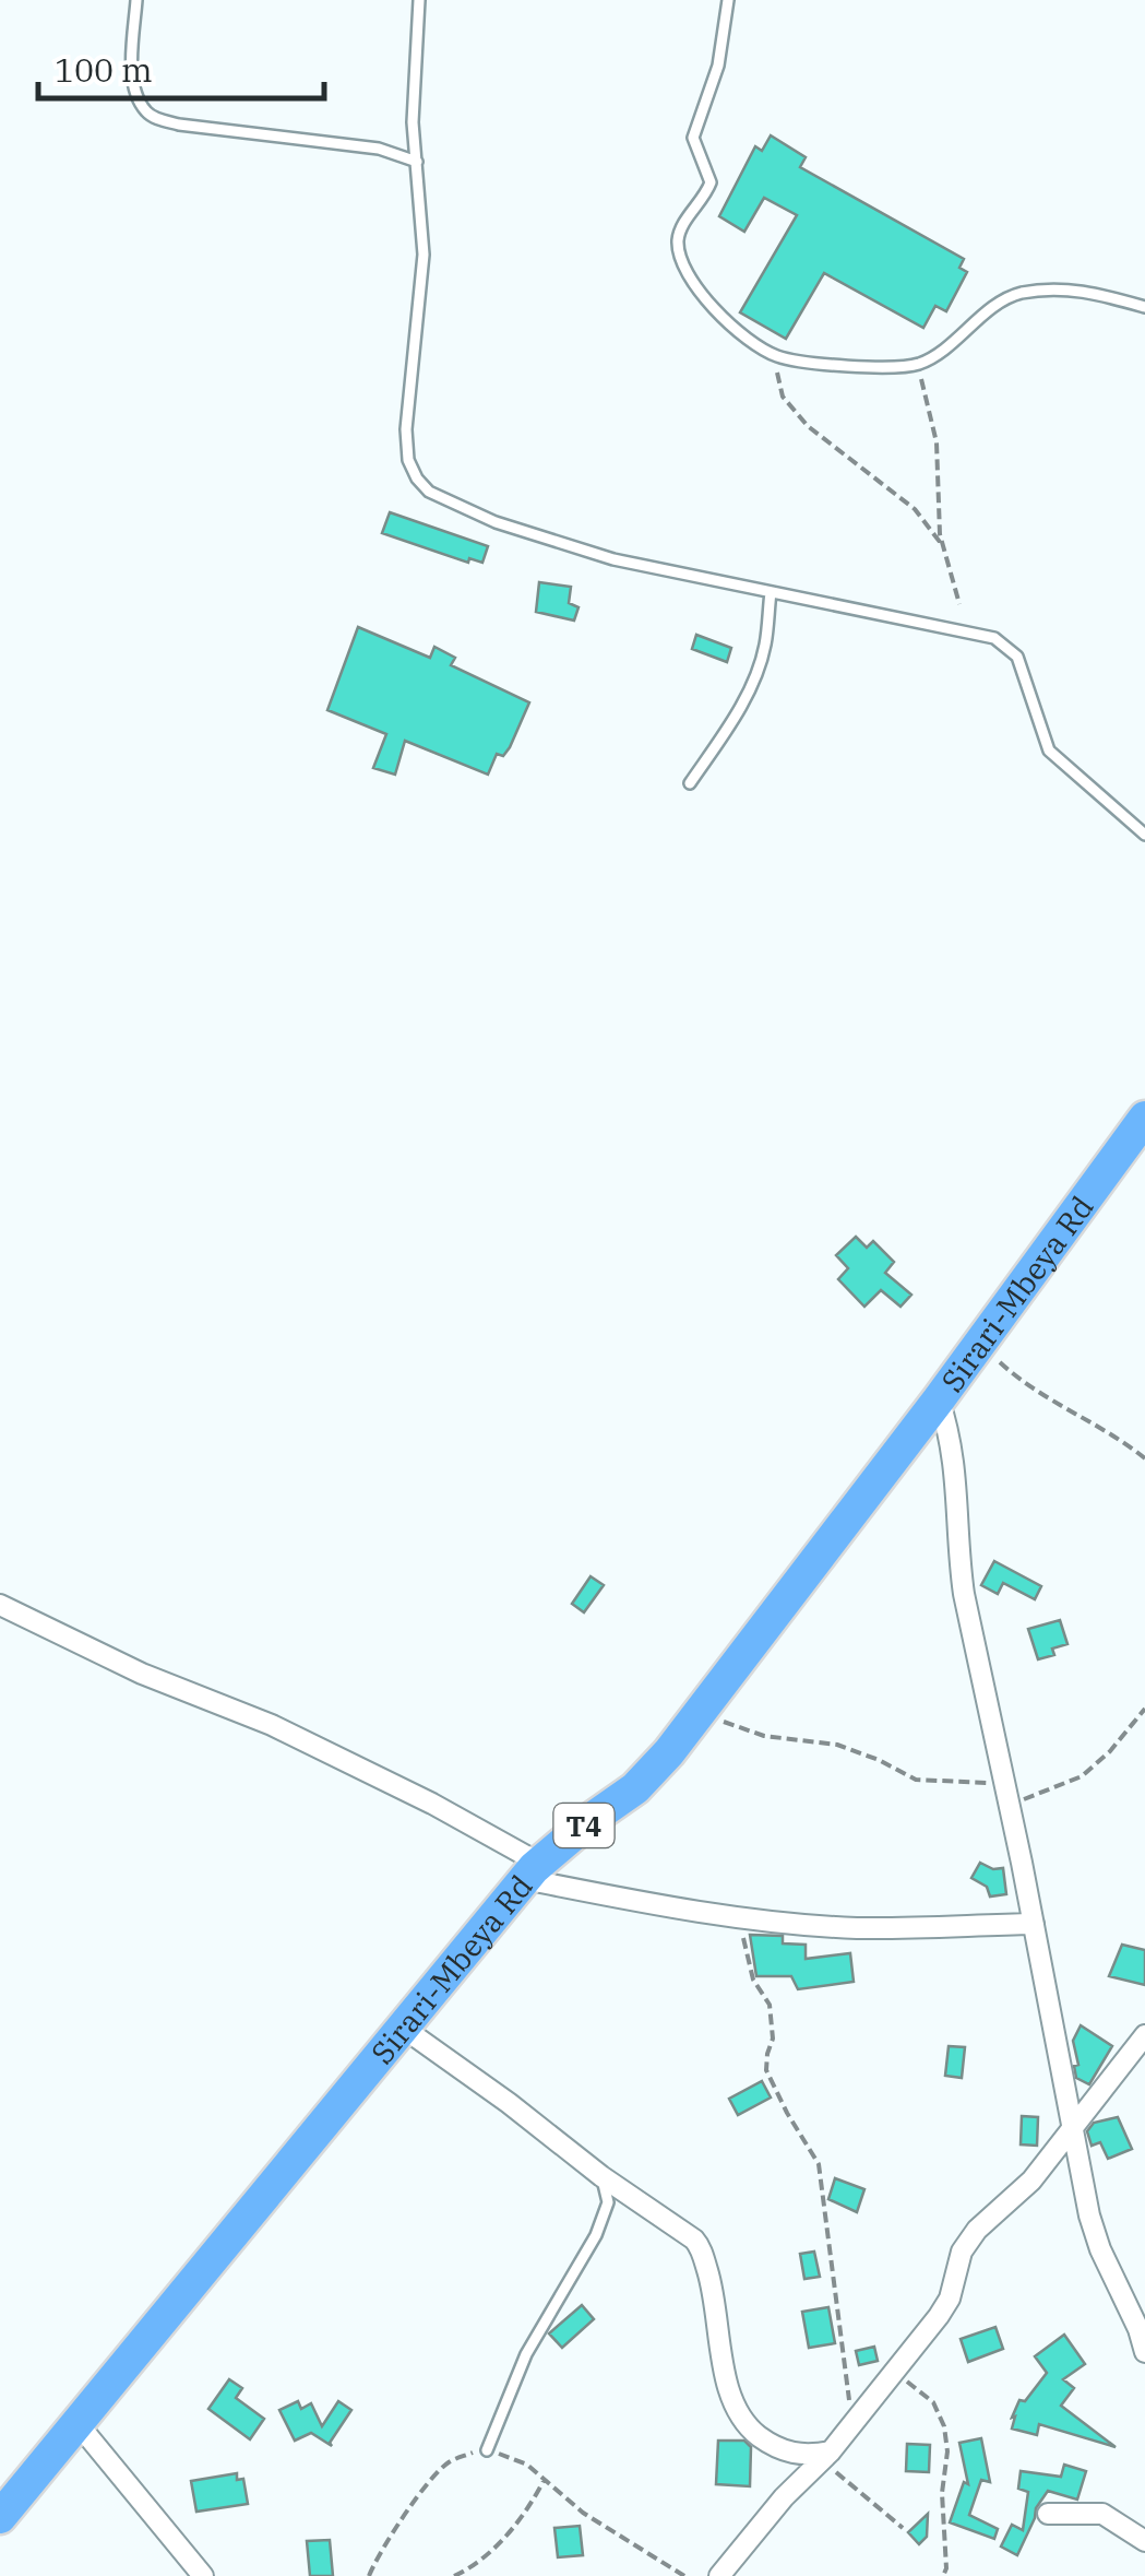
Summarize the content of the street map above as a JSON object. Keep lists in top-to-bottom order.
{
  "streets": {
    "highway": ["Sirari-Mbeya Rd", "T4"]
  },
  "scale_bar": "100 m"
}
